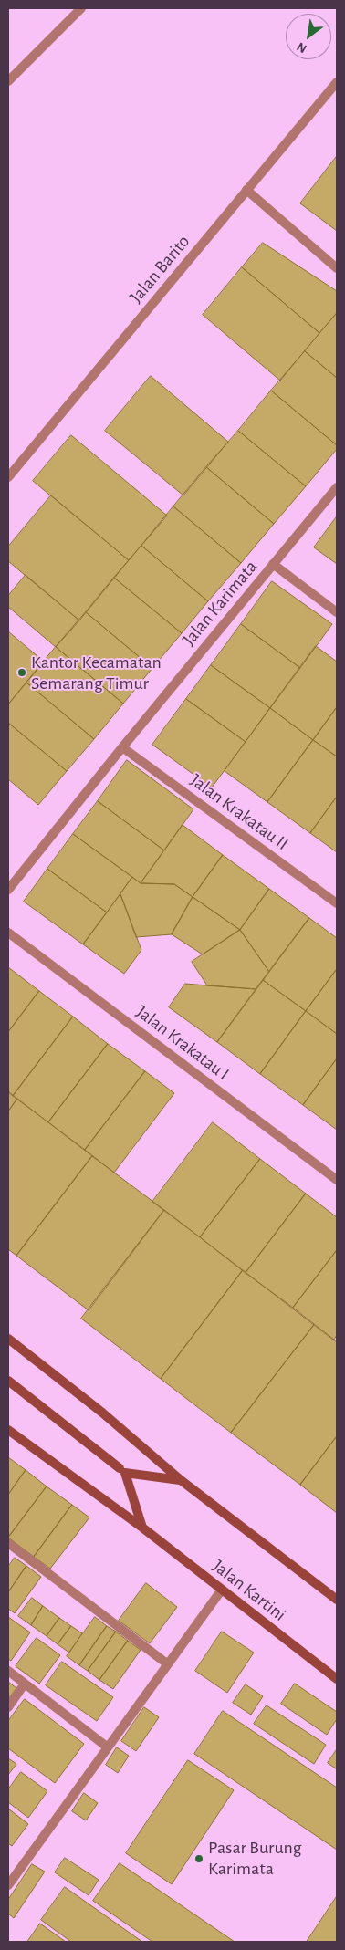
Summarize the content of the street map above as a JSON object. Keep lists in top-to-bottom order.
{
  "streets": {
    "main road": ["Jalan Kartini"],
    "street": [
      "Jalan Barito",
      "Jalan Karimata",
      "Jalan Krakatau II",
      "Jalan Krakatau I"
    ]
  },
  "crossings": [
    ["Jalan Karimata", "Jalan Krakatau II"]
  ],
  "places": ["Kantor Kecamatan Semarang Timur", "Pasar Burung Karimata"],
  "north": "bottom left"
}
